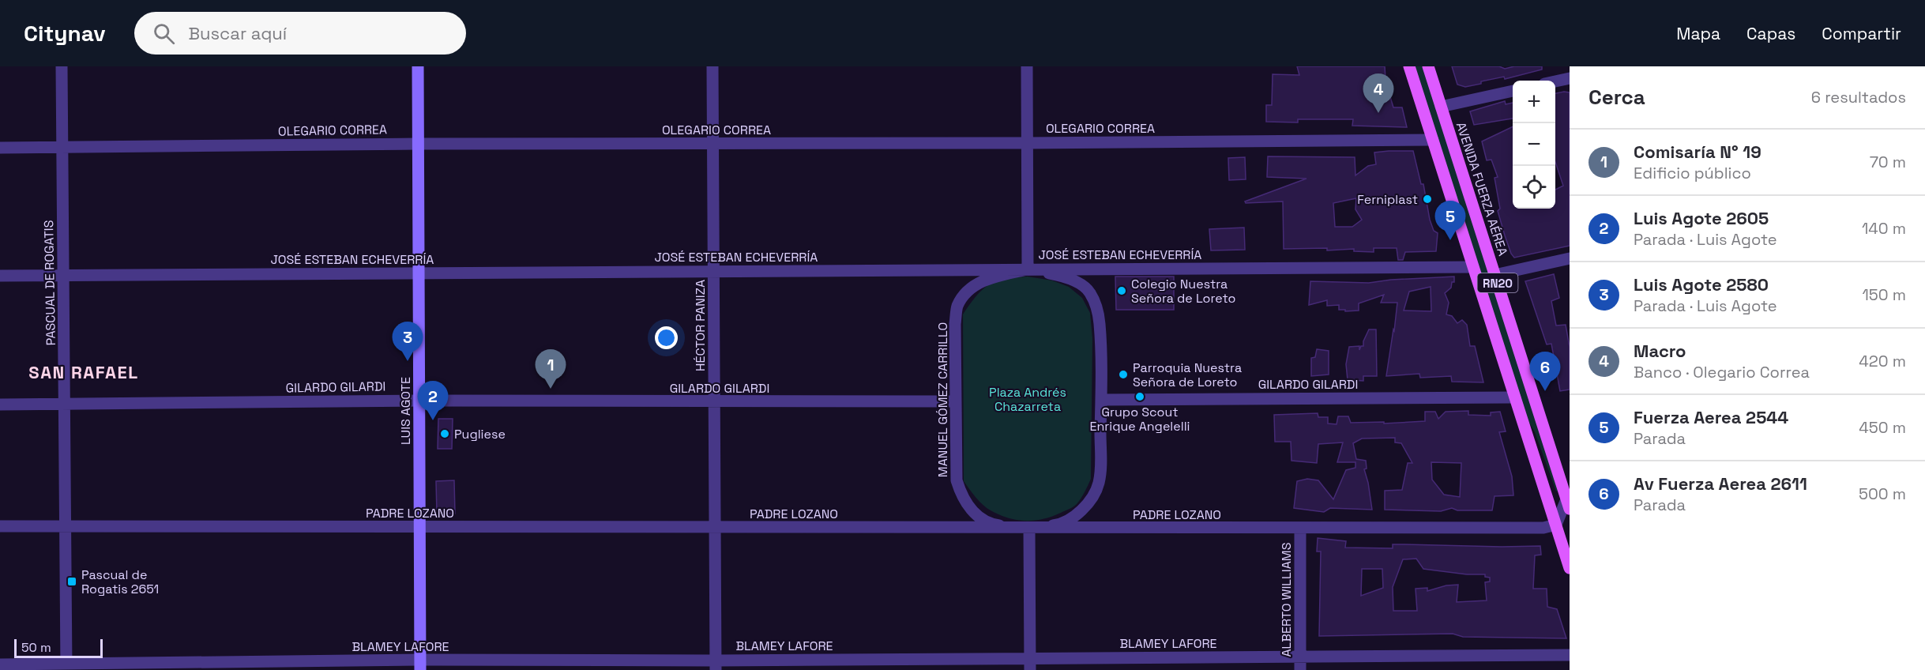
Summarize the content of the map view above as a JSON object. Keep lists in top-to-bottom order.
{
  "streets": {
    "main road": ["AVENIDA FUERZA AÉREA", "RN20", "LUIS AGOTE"],
    "street": [
      "OLEGARIO CORREA",
      "JOSÉ ESTEBAN ECHEVERRÍA",
      "PASCUAL DE ROGATIS",
      "HÉCTOR PANIZA",
      "GILARDO GILARDI",
      "MANUEL GÓMEZ CARRILLO",
      "PADRE LOZANO",
      "ALBERTO WILLIAMS",
      "BLAMEY LAFORE"
    ]
  },
  "crossings": [
    ["OLEGARIO CORREA", "PASCUAL DE ROGATIS"],
    ["OLEGARIO CORREA", "RN20"],
    ["OLEGARIO CORREA", "HÉCTOR PANIZA"],
    ["OLEGARIO CORREA", "LUIS AGOTE"],
    ["JOSÉ ESTEBAN ECHEVERRÍA", "PASCUAL DE ROGATIS"],
    ["JOSÉ ESTEBAN ECHEVERRÍA", "RN20"],
    ["JOSÉ ESTEBAN ECHEVERRÍA", "HÉCTOR PANIZA"],
    ["JOSÉ ESTEBAN ECHEVERRÍA", "MANUEL GÓMEZ CARRILLO"],
    ["JOSÉ ESTEBAN ECHEVERRÍA", "LUIS AGOTE"],
    ["PASCUAL DE ROGATIS", "GILARDO GILARDI"],
    ["PASCUAL DE ROGATIS", "PADRE LOZANO"],
    ["PASCUAL DE ROGATIS", "BLAMEY LAFORE"],
    ["RN20", "GILARDO GILARDI"],
    ["RN20", "PADRE LOZANO"],
    ["HÉCTOR PANIZA", "GILARDO GILARDI"],
    ["HÉCTOR PANIZA", "PADRE LOZANO"],
    ["HÉCTOR PANIZA", "BLAMEY LAFORE"],
    ["GILARDO GILARDI", "MANUEL GÓMEZ CARRILLO"],
    ["GILARDO GILARDI", "LUIS AGOTE"],
    ["MANUEL GÓMEZ CARRILLO", "PADRE LOZANO"],
    ["LUIS AGOTE", "PADRE LOZANO"],
    ["LUIS AGOTE", "BLAMEY LAFORE"],
    ["PADRE LOZANO", "ALBERTO WILLIAMS"],
    ["ALBERTO WILLIAMS", "BLAMEY LAFORE"]
  ],
  "districts": ["SAN RAFAEL"],
  "parks": ["Plaza Andrés Chazarreta"],
  "places": {
    "other": [
      "Ferniplast",
      "Colegio Nuestra Señora de Loreto",
      "Parroquia Nuestra Señora de Loreto",
      "Grupo Scout Enrique Angelelli",
      "Pugliese"
    ],
    "transit": ["Pascual de Rogatis 2651"]
  },
  "scale_bar": "50 m",
  "page": {
    "header": "Citynav",
    "search": "Buscar aquí",
    "nav": ["Mapa", "Capas", "Compartir"],
    "heading": ["Cerca", "6 resultados"],
    "pins": [
      "4",
      "5",
      "3",
      "1",
      "6",
      "2"
    ],
    "map_buttons": ["+", "−"],
    "list": [
      {
        "mark": "1",
        "name": "Comisaría N° 19",
        "note": "Edificio público",
        "value": "70 m"
      },
      {
        "mark": "2",
        "name": "Luis Agote 2605",
        "note": "Parada · Luis Agote",
        "value": "140 m"
      },
      {
        "mark": "3",
        "name": "Luis Agote 2580",
        "note": "Parada · Luis Agote",
        "value": "150 m"
      },
      {
        "mark": "4",
        "name": "Macro",
        "note": "Banco · Olegario Correa",
        "value": "420 m"
      },
      {
        "mark": "5",
        "name": "Fuerza Aerea 2544",
        "note": "Parada",
        "value": "450 m"
      },
      {
        "mark": "6",
        "name": "Av Fuerza Aerea 2611",
        "note": "Parada",
        "value": "500 m"
      }
    ],
    "scale": "50 m"
  }
}
